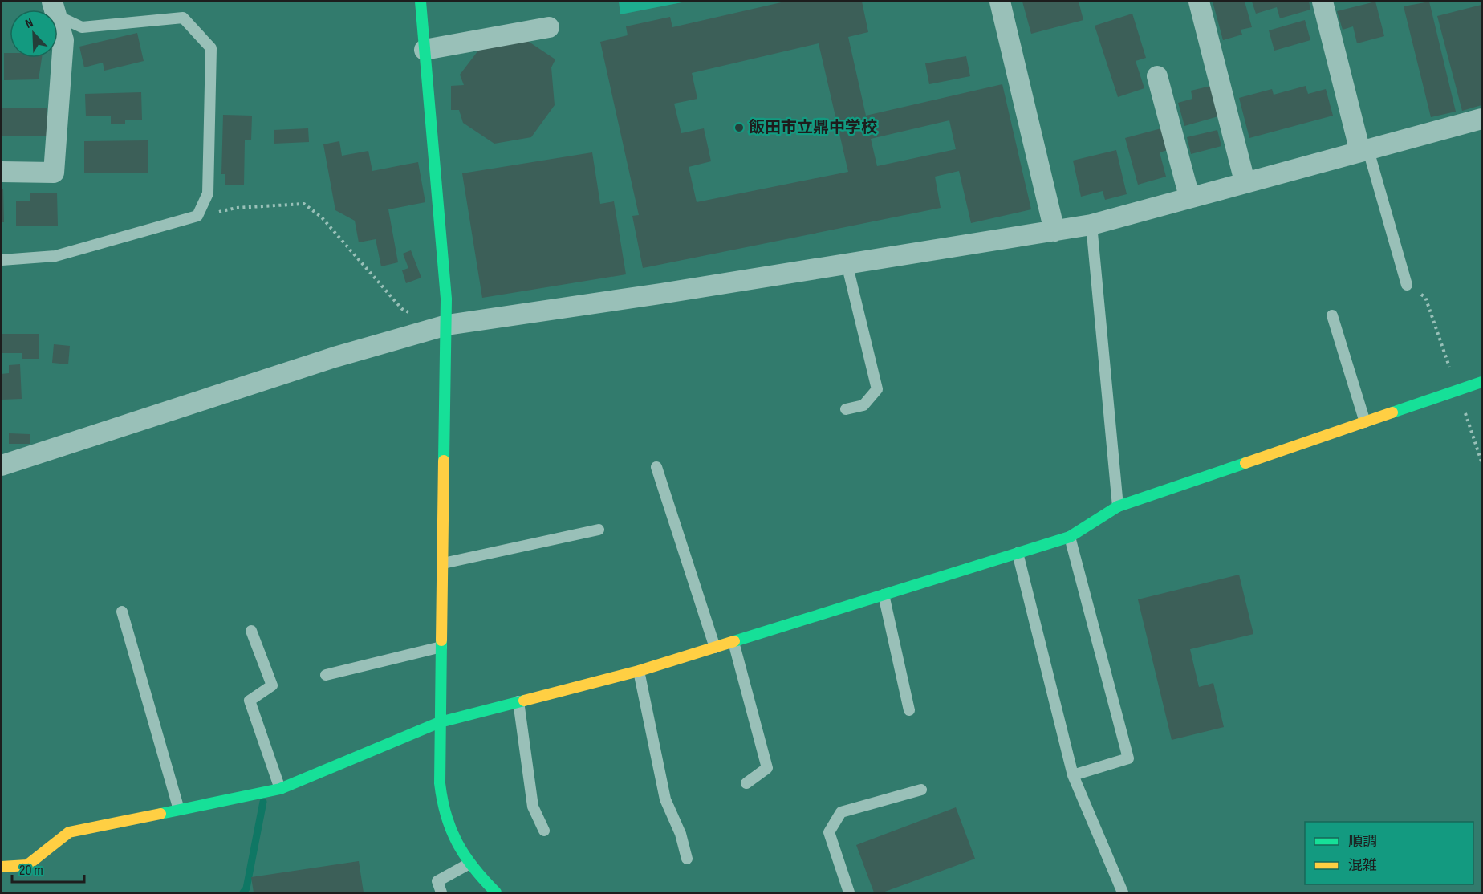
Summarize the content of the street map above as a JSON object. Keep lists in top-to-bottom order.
{
  "places": ["飯田市立鼎中学校"],
  "legend": ["順調", "混雑"],
  "scale_bar": "20 m",
  "north": "top left"
}
